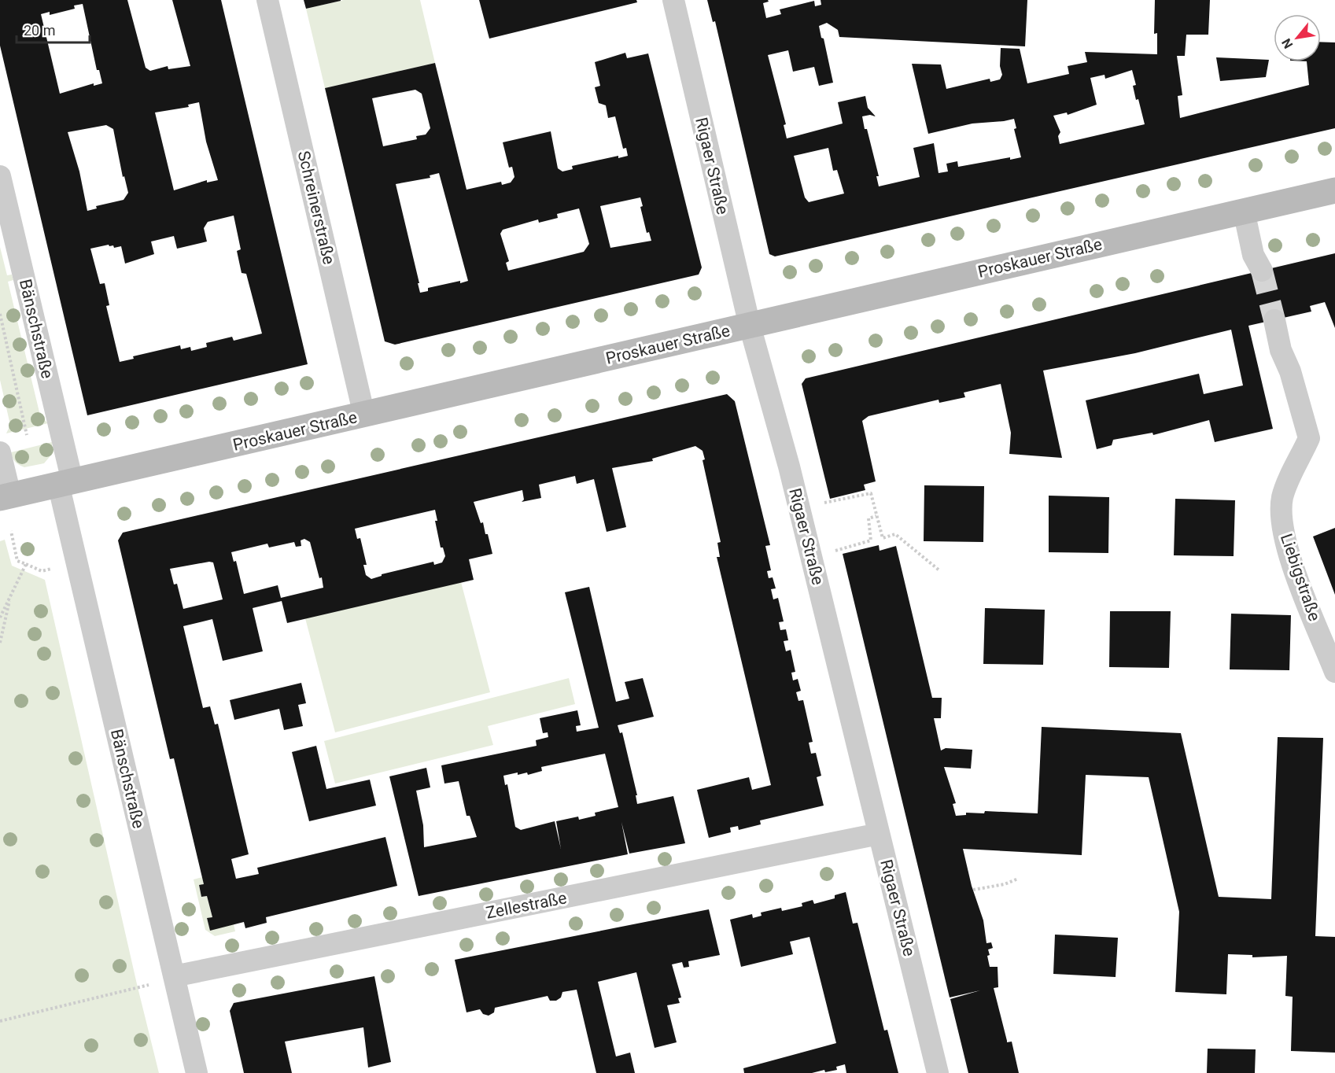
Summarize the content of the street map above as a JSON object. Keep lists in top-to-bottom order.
{
  "streets": {
    "street": [
      "Rigaer Straße",
      "Schreinerstraße",
      "Proskauer Straße",
      "Bänschstraße",
      "Liebigstraße",
      "Zellestraße"
    ]
  },
  "crossings": [
    ["Rigaer Straße", "Proskauer Straße"],
    ["Rigaer Straße", "Zellestraße"],
    ["Schreinerstraße", "Proskauer Straße"],
    ["Proskauer Straße", "Bänschstraße"],
    ["Bänschstraße", "Zellestraße"]
  ],
  "scale_bar": "20 m",
  "north": "bottom left"
}
